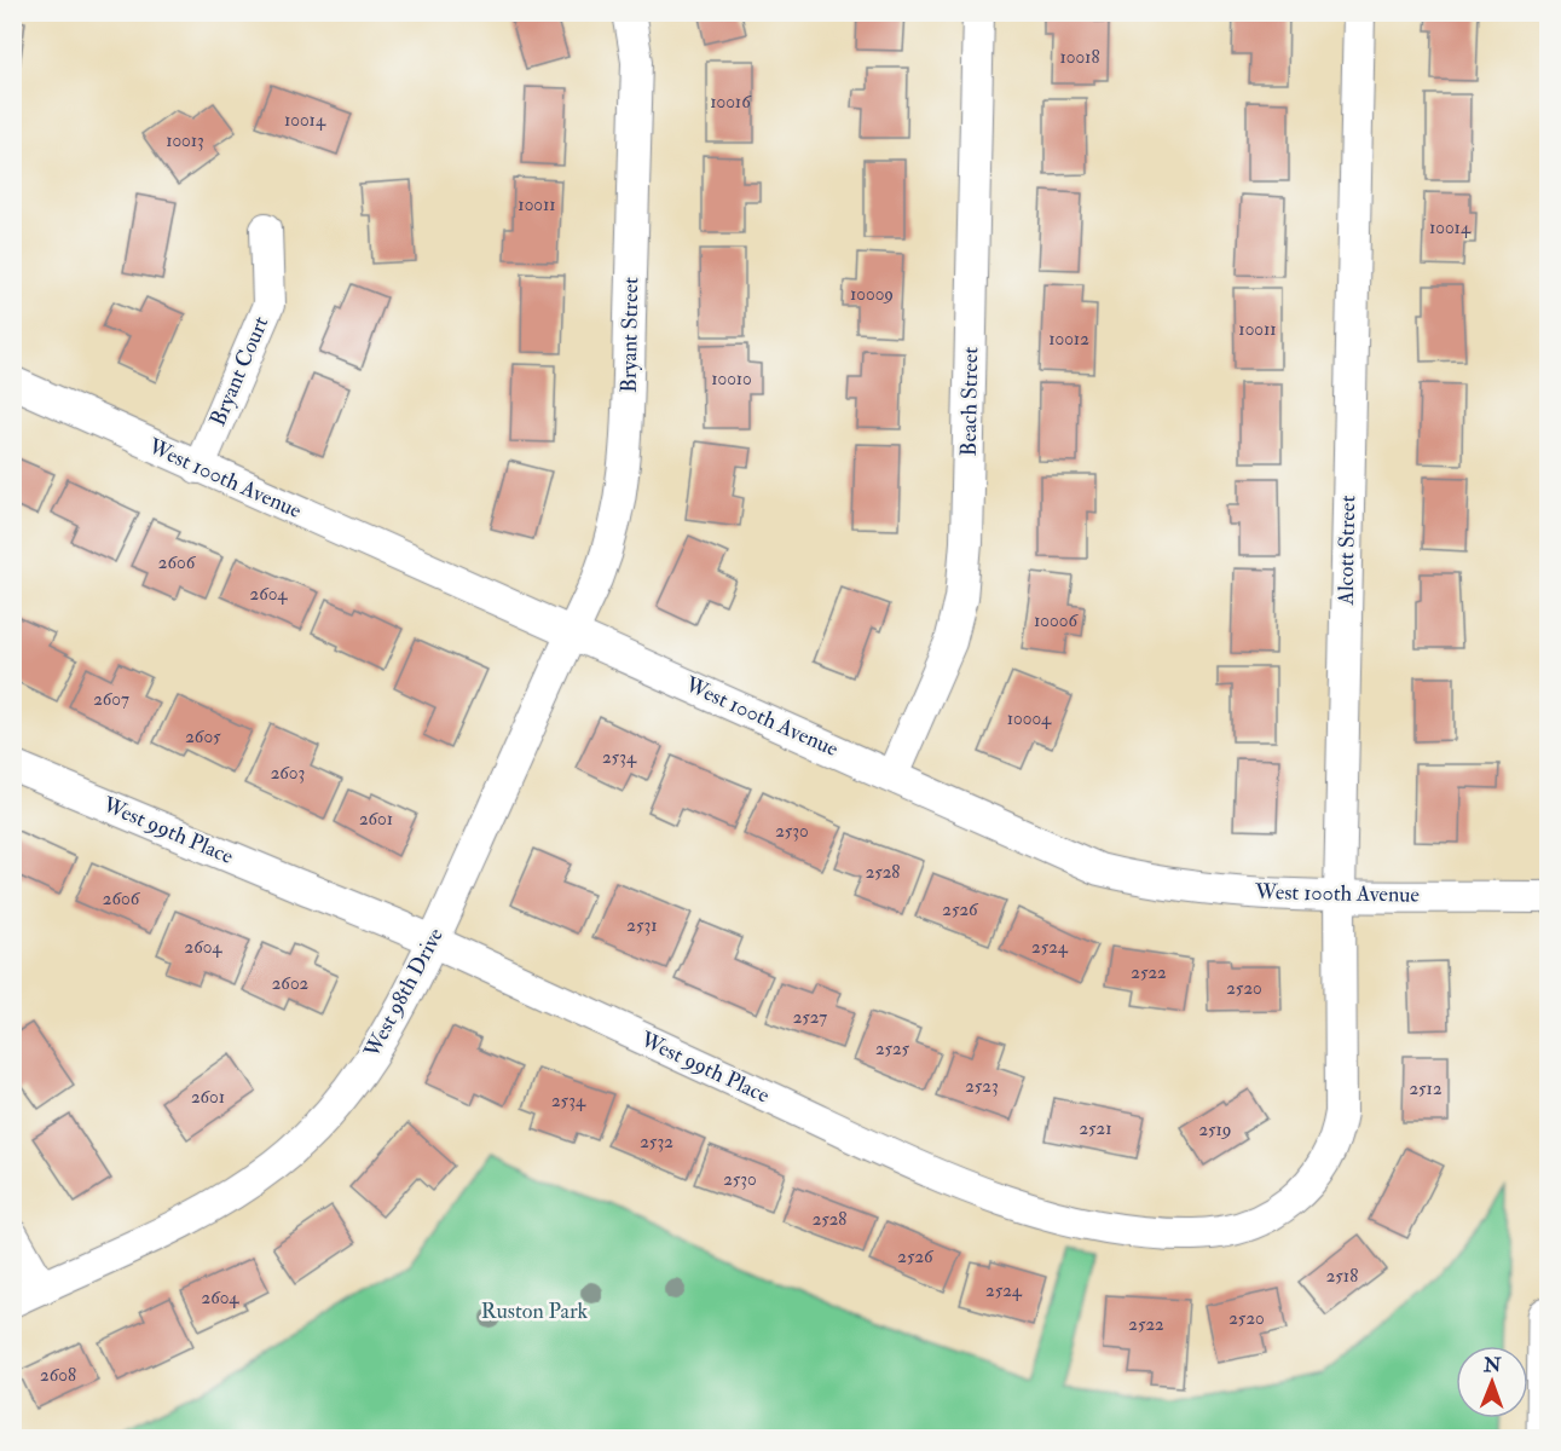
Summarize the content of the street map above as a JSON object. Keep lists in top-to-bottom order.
{
  "streets": {
    "street": [
      "Bryant Street",
      "Bryant Court",
      "Beach Street",
      "West 100th Avenue",
      "Alcott Street",
      "West 99th Place",
      "West 98th Drive"
    ]
  },
  "crossings": [
    ["Bryant Street", "West 100th Avenue"],
    ["Bryant Street", "West 98th Drive"],
    ["Bryant Court", "West 100th Avenue"],
    ["Beach Street", "West 100th Avenue"],
    ["West 100th Avenue", "Alcott Street"],
    ["West 100th Avenue", "West 98th Drive"],
    ["Alcott Street", "West 99th Place"],
    ["West 99th Place", "West 98th Drive"]
  ],
  "parks": ["Ruston Park"],
  "house_numbers": [
    "10018",
    "10016",
    "10014",
    "10013",
    "10011",
    "10014",
    "10009",
    "10011",
    "10012",
    "10010",
    "2606",
    "2604",
    "10006",
    "2607",
    "10004",
    "2605",
    "2534",
    "2603",
    "2601",
    "2530",
    "2528",
    "2606",
    "2526",
    "2531",
    "2604",
    "2524",
    "2522",
    "2602",
    "2520",
    "2527",
    "2525",
    "2523",
    "2512",
    "2601",
    "2534",
    "2521",
    "2519",
    "2532",
    "2530",
    "2528",
    "2526",
    "2518",
    "2524",
    "2604",
    "2520",
    "2522",
    "2608"
  ],
  "north": "top"
}
